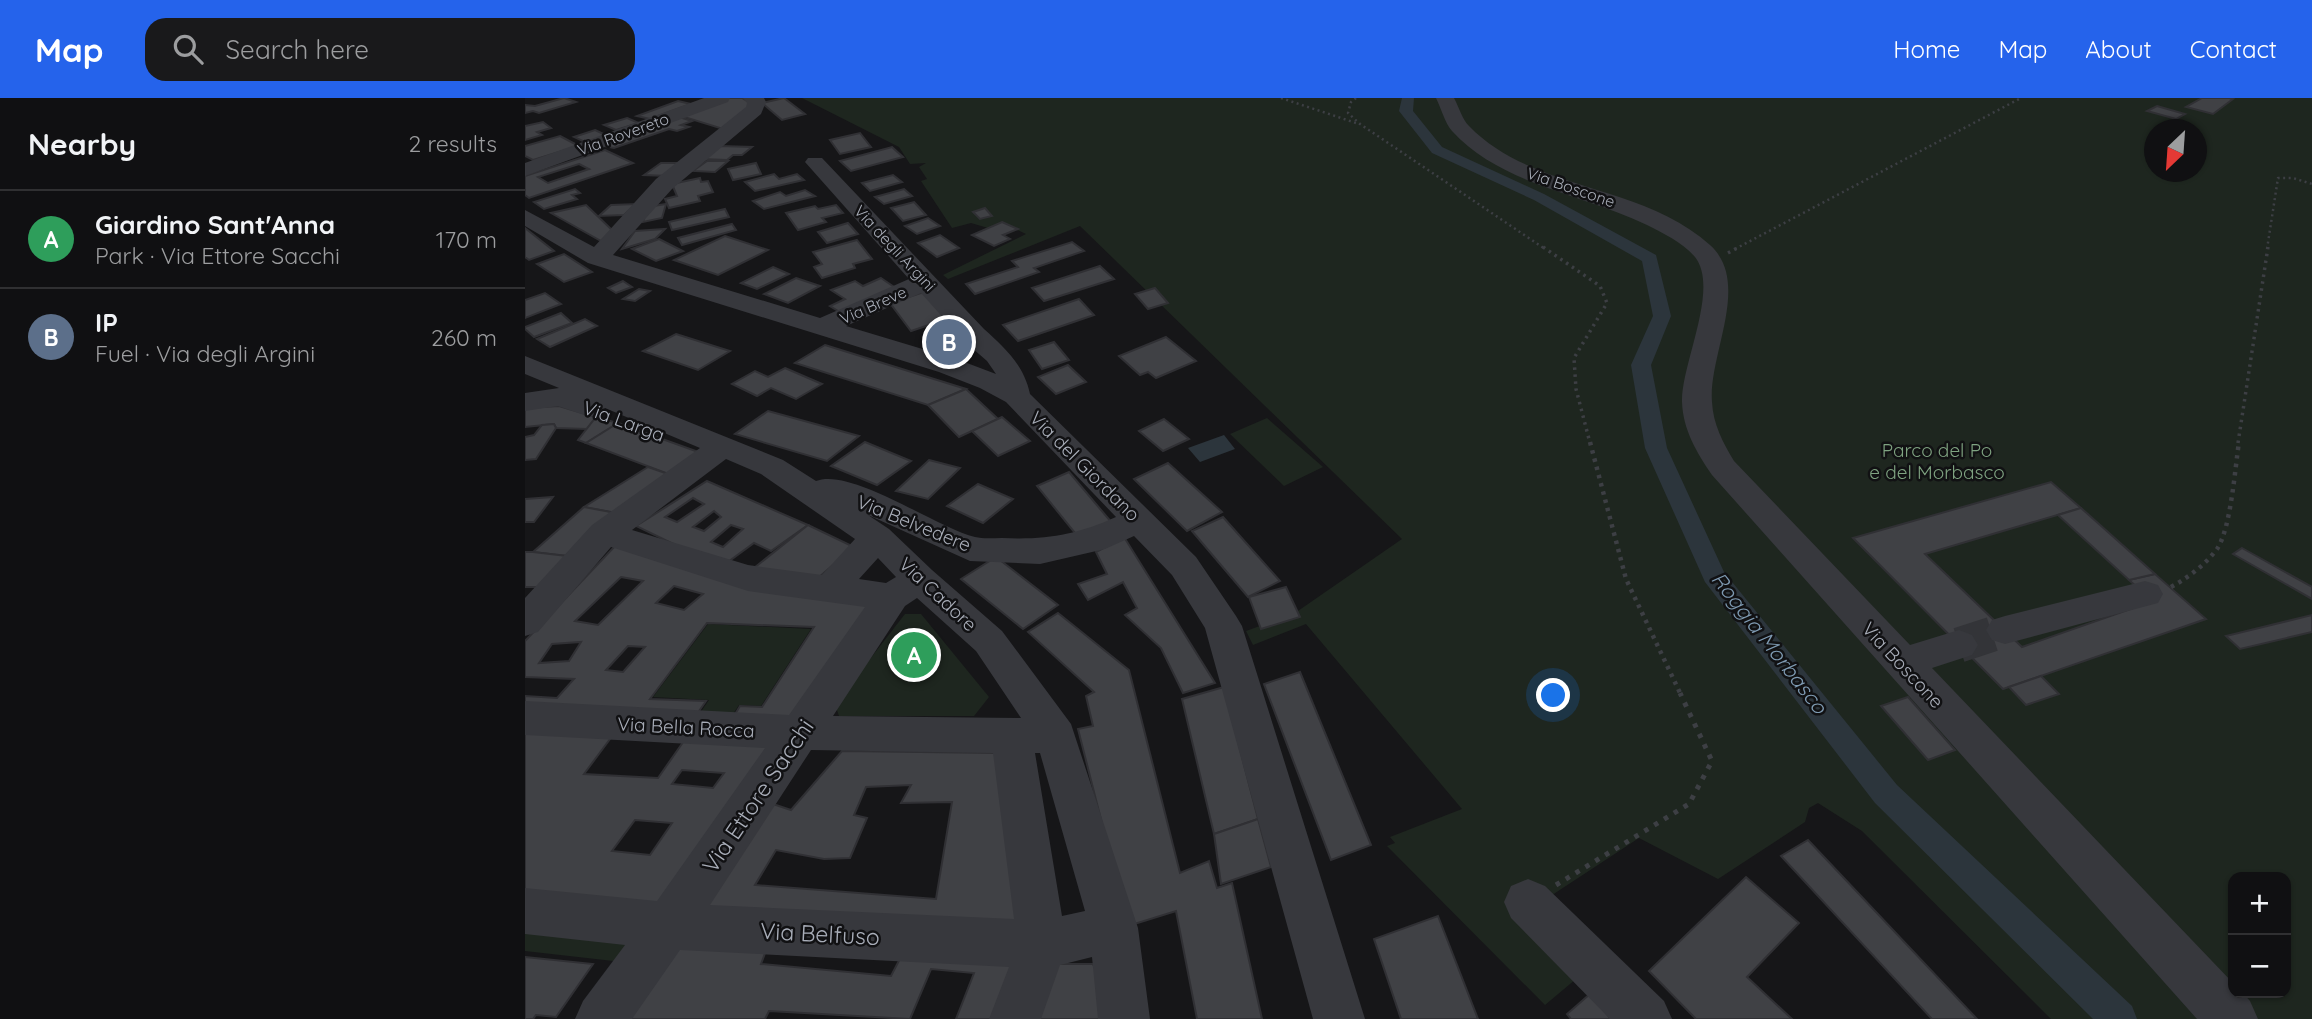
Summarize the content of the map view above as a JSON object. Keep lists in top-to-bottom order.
{
  "streets": {
    "street": [
      "Via Rovereto",
      "Via Boscone",
      "Via degli Argini",
      "Via Breve",
      "Via Larga",
      "Via del Giordano",
      "Via Belvedere",
      "Via Cadore",
      "Via Bella Rocca",
      "Via Ettore Sacchi",
      "Via Belfuso"
    ]
  },
  "crossings": [
    ["Via degli Argini", "Via Breve"],
    ["Via degli Argini", "Via del Giordano"],
    ["Via Breve", "Via del Giordano"],
    ["Via Larga", "Via Cadore"],
    ["Via del Giordano", "Via Belvedere"],
    ["Via Belvedere", "Via Cadore"],
    ["Via Cadore", "Via Bella Rocca"],
    ["Via Cadore", "Via Ettore Sacchi"],
    ["Via Cadore", "Via Belfuso"],
    ["Via Bella Rocca", "Via Ettore Sacchi"],
    ["Via Ettore Sacchi", "Via Belfuso"]
  ],
  "water": ["Roggia Morbasco"],
  "parks": ["Parco del Po e del Morbasco"],
  "north": "bottom left",
  "page": {
    "header": "Map",
    "search": "Search here",
    "nav": [
      "Home",
      "Map",
      "About",
      "Contact"
    ],
    "heading": ["Nearby", "2 results"],
    "list": [
      {
        "mark": "A",
        "name": "Giardino Sant'Anna",
        "note": "Park · Via Ettore Sacchi",
        "value": "170 m"
      },
      {
        "mark": "B",
        "name": "IP",
        "note": "Fuel · Via degli Argini",
        "value": "260 m"
      }
    ],
    "pins": ["B", "A"],
    "map_buttons": ["+", "−"]
  }
}
